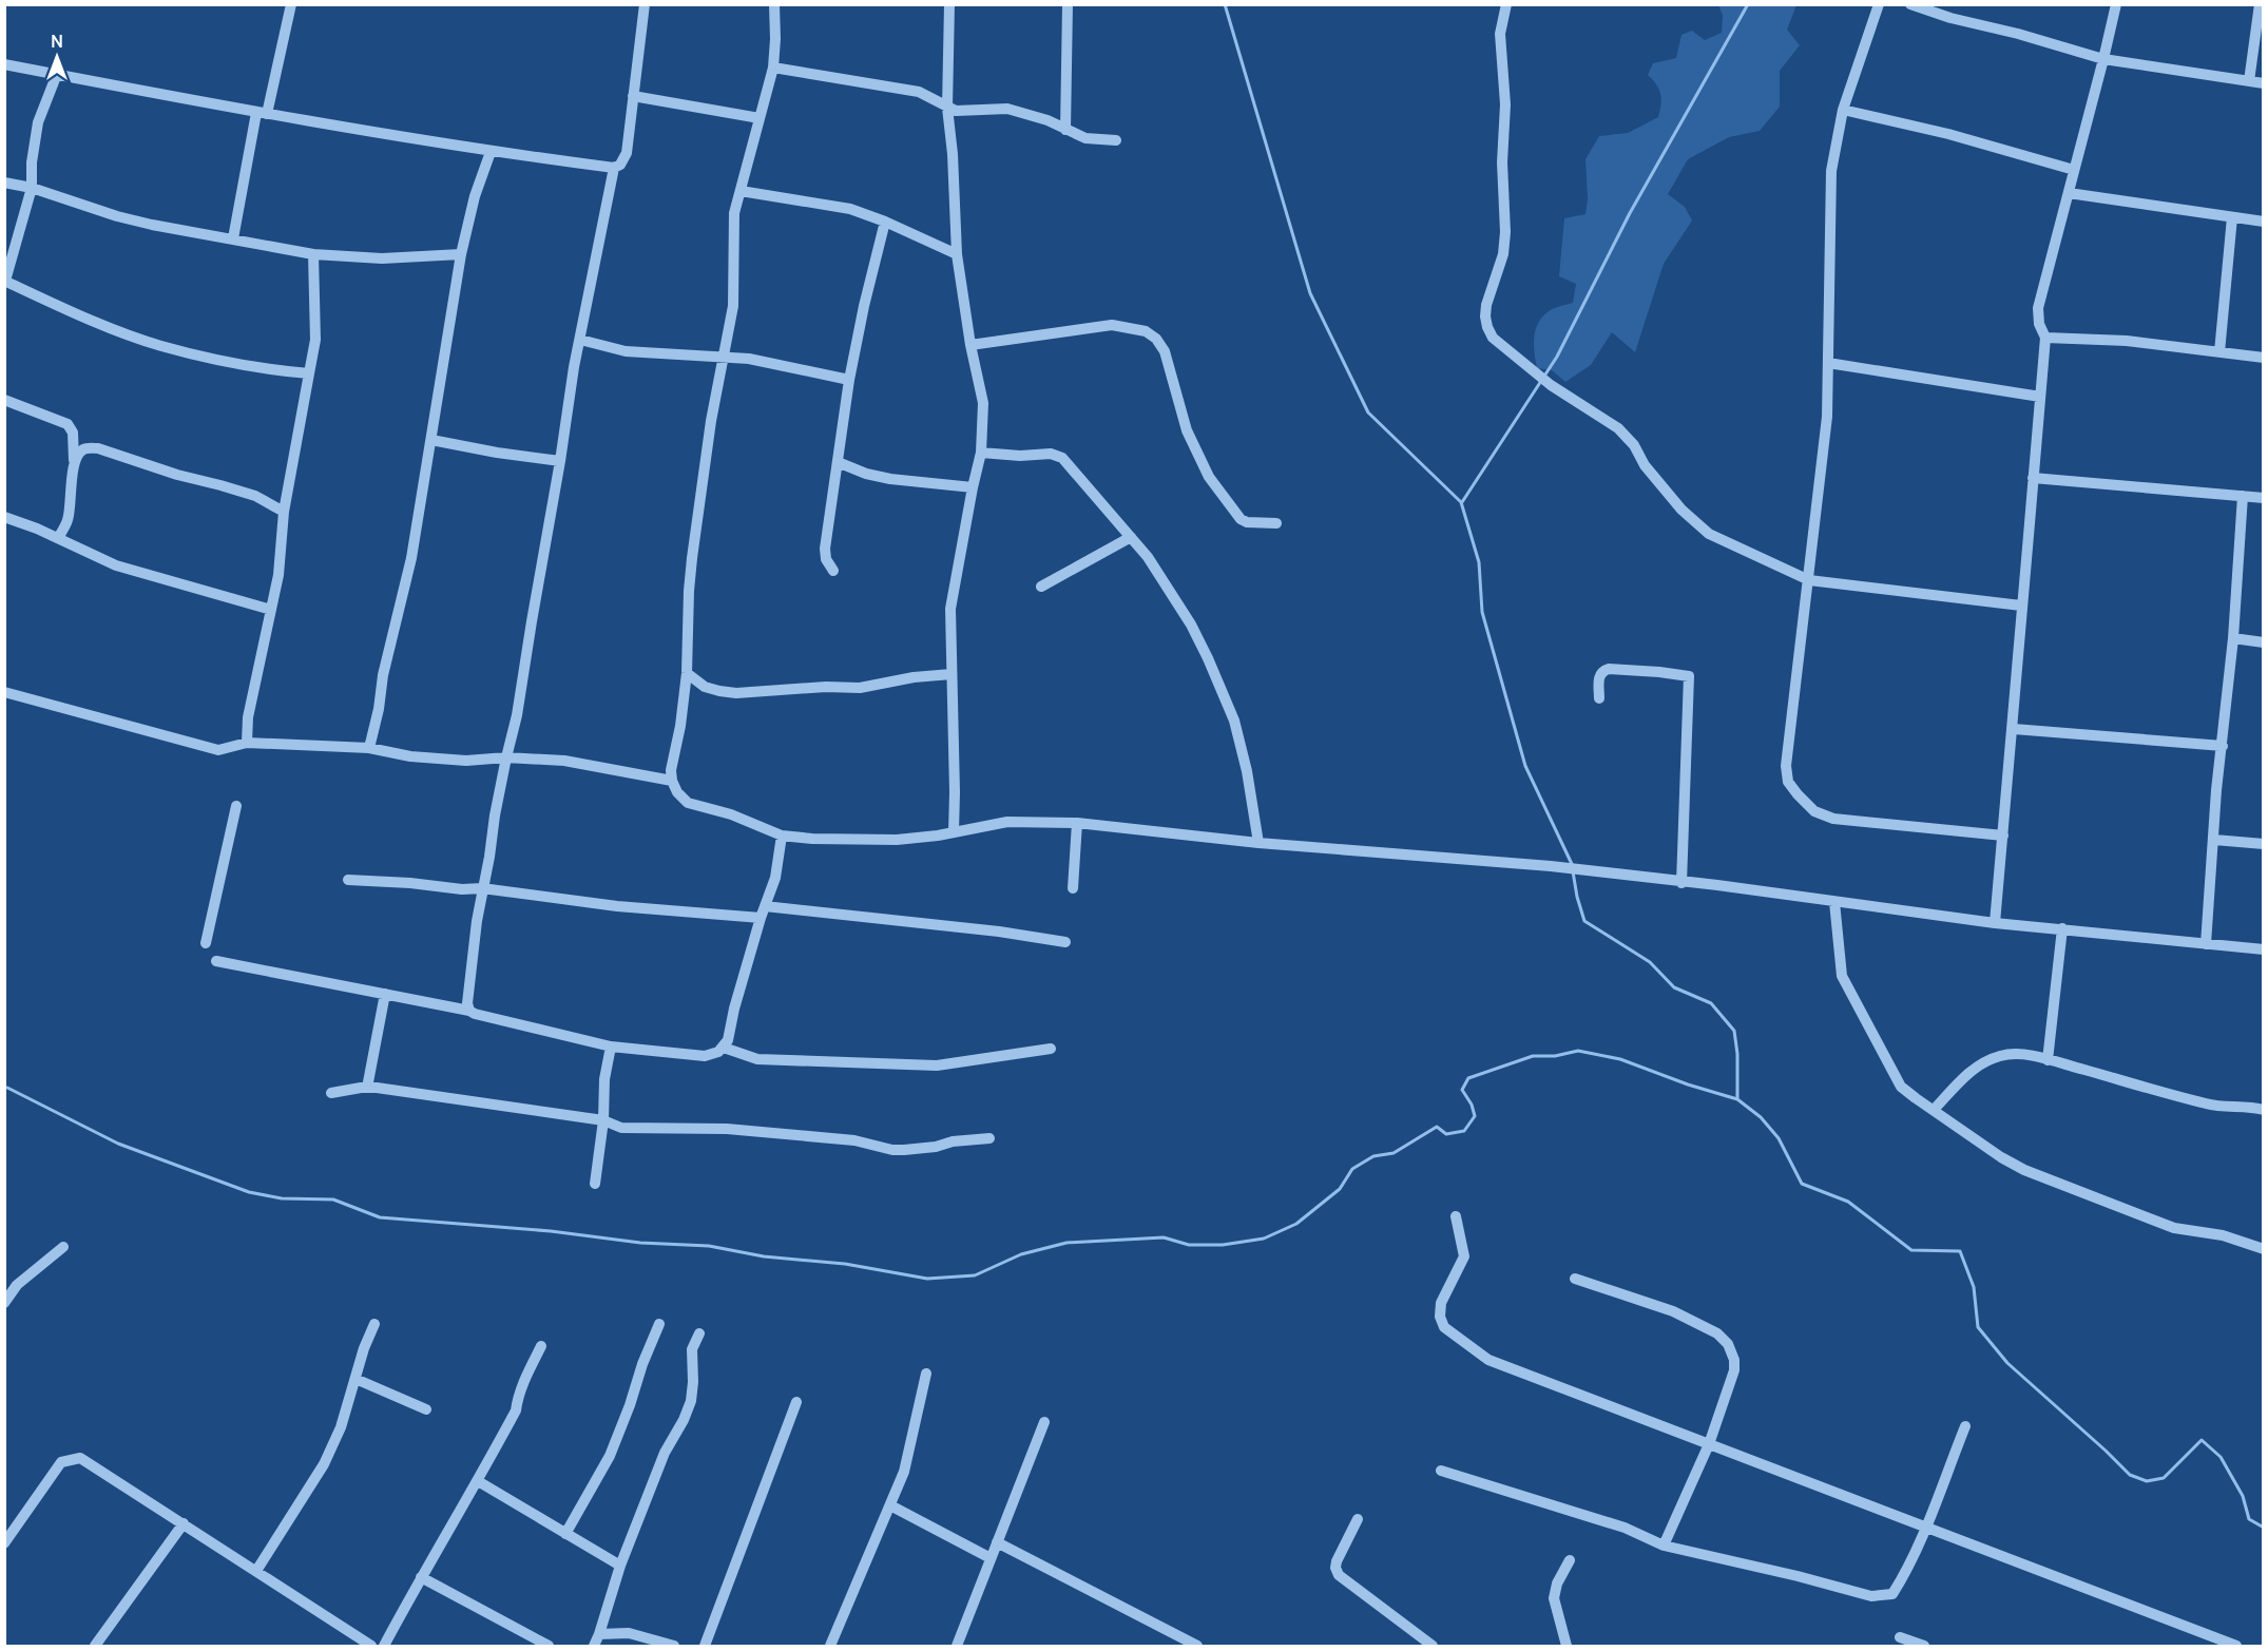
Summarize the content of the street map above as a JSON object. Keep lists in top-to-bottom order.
{
  "north": "top"
}
